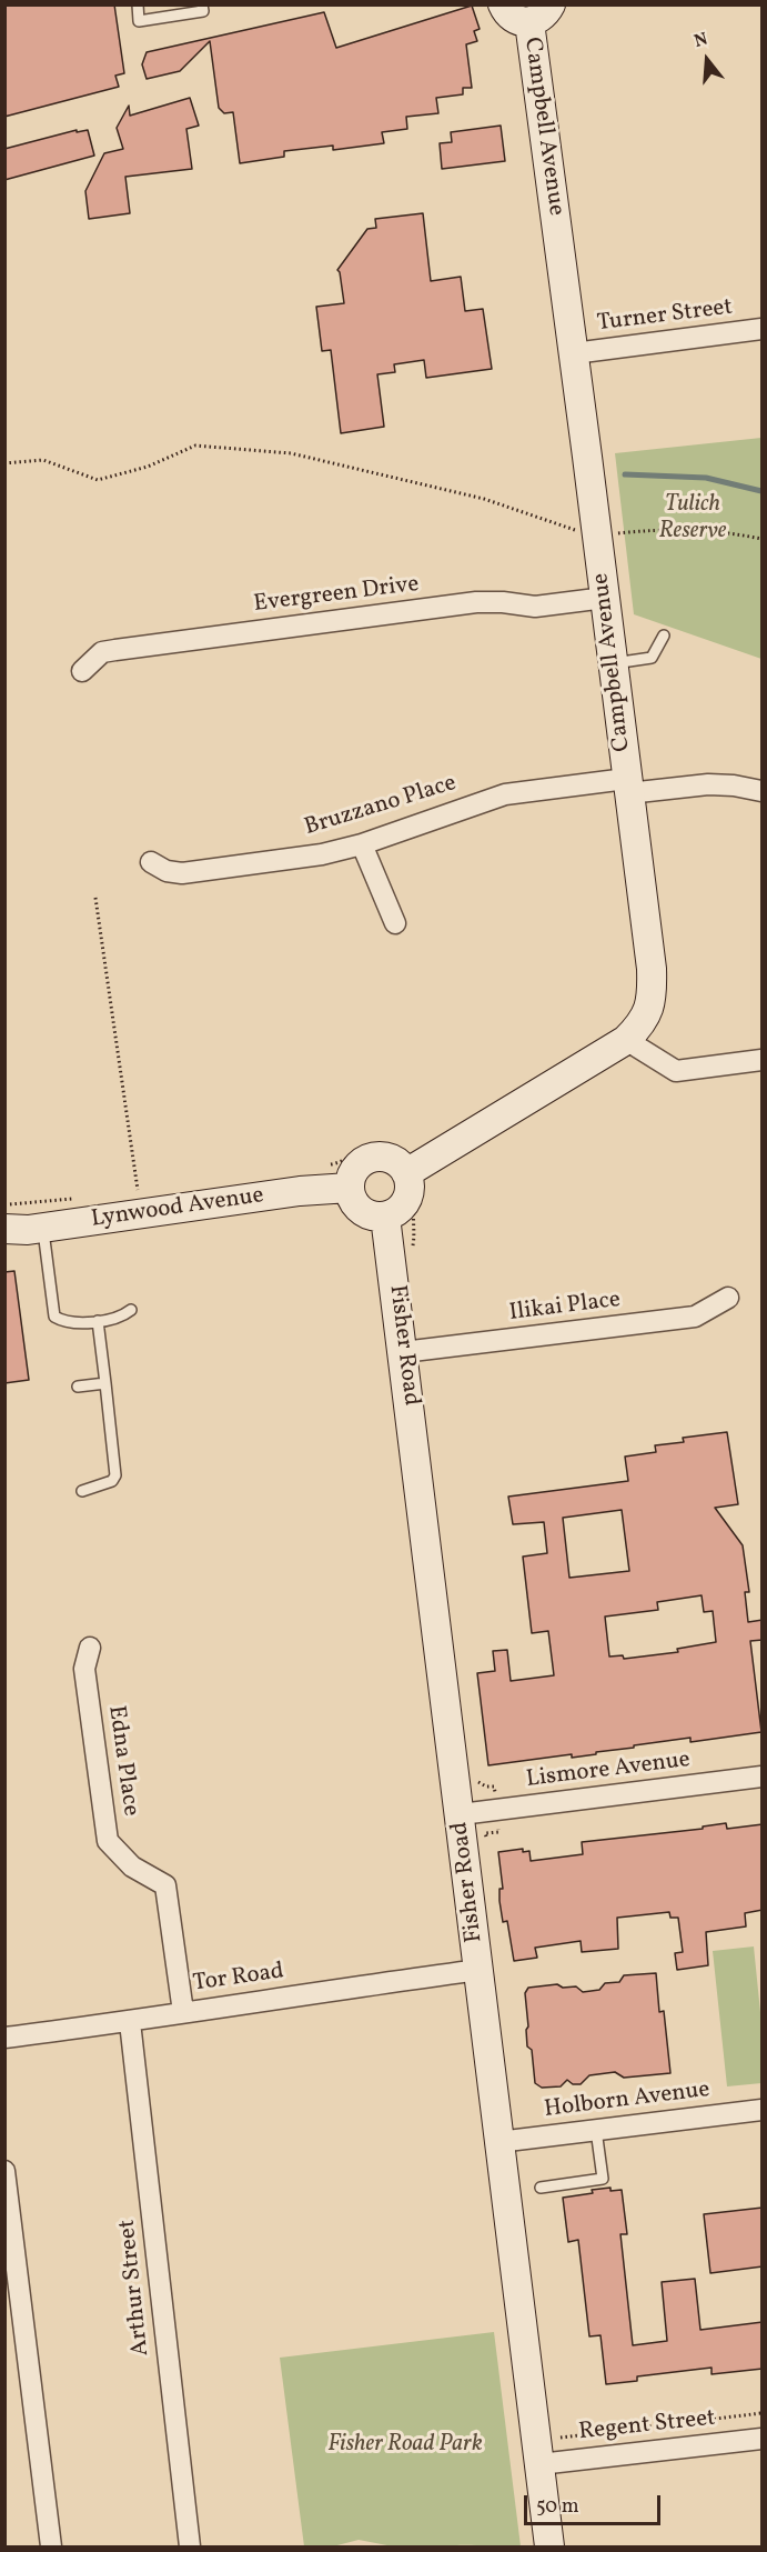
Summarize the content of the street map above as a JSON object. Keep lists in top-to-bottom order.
{
  "streets": {
    "main road": ["Campbell Avenue", "Lynwood Avenue", "Fisher Road"],
    "street": [
      "Turner Street",
      "Evergreen Drive",
      "Bruzzano Place",
      "Ilikai Place",
      "Edna Place",
      "Lismore Avenue",
      "Tor Road",
      "Holborn Avenue",
      "Arthur Street",
      "Regent Street"
    ]
  },
  "crossings": [
    ["Campbell Avenue", "Turner Street"],
    ["Campbell Avenue", "Evergreen Drive"],
    ["Campbell Avenue", "Bruzzano Place"],
    ["Campbell Avenue", "Lynwood Avenue"],
    ["Campbell Avenue", "Fisher Road"],
    ["Lynwood Avenue", "Fisher Road"],
    ["Ilikai Place", "Fisher Road"],
    ["Fisher Road", "Lismore Avenue"],
    ["Fisher Road", "Tor Road"],
    ["Fisher Road", "Holborn Avenue"],
    ["Fisher Road", "Regent Street"],
    ["Edna Place", "Tor Road"],
    ["Tor Road", "Arthur Street"]
  ],
  "parks": ["Tulich Reserve", "Fisher Road Park"],
  "scale_bar": "50 m",
  "north": "top"
}
